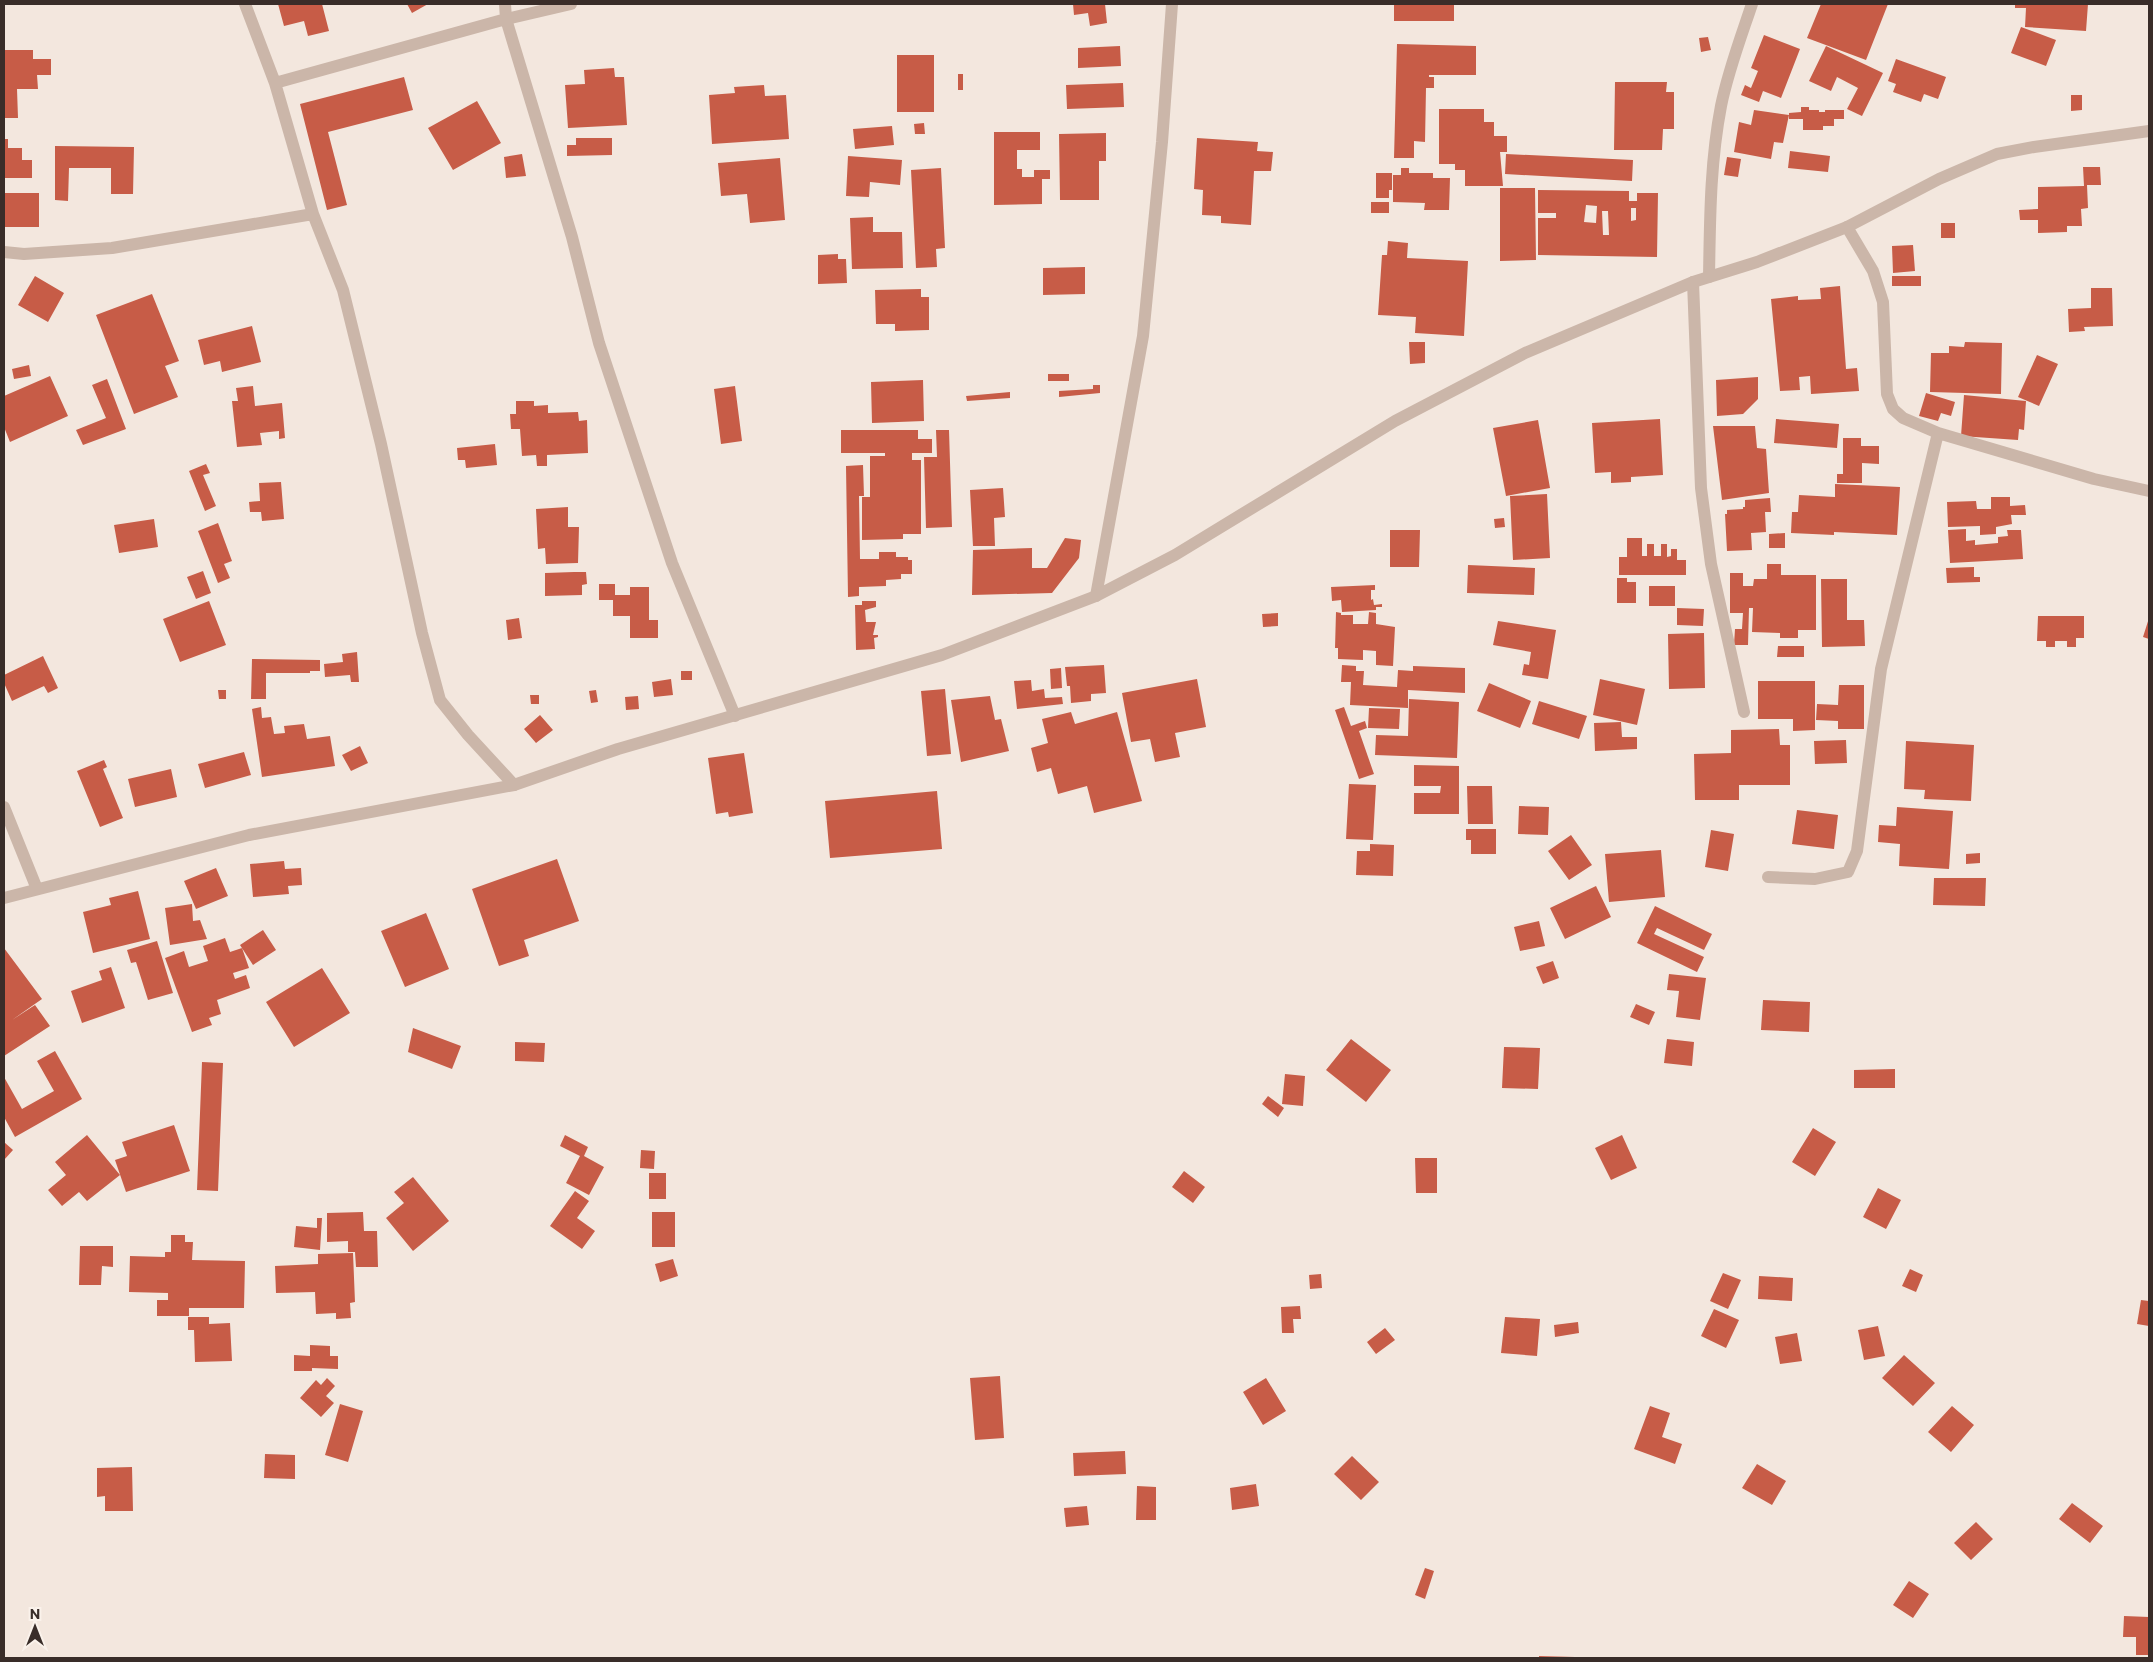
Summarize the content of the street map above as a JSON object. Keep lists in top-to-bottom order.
{
  "north": "top"
}
